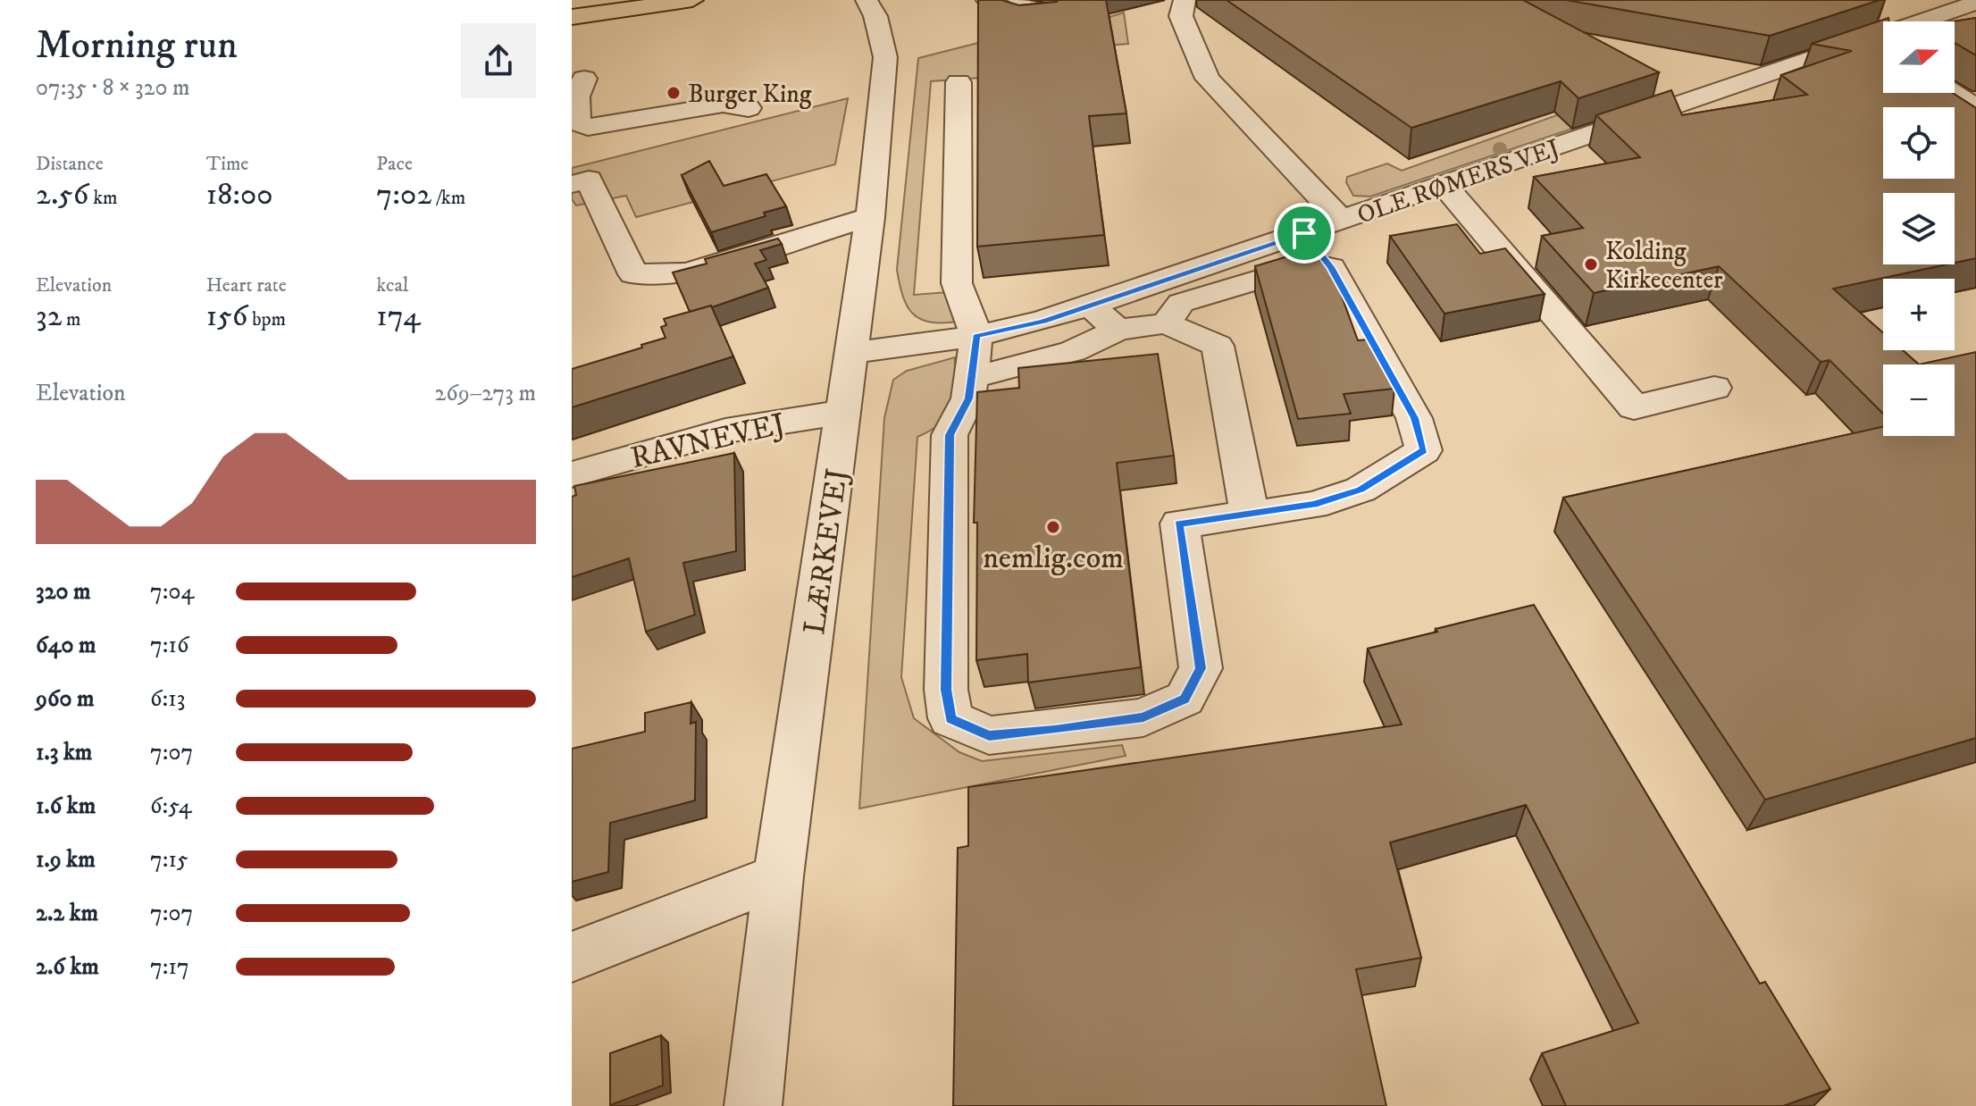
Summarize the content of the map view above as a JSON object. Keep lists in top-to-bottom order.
{
  "streets": {
    "street": ["OLE RØMERS VEJ", "RAVNEVEJ", "LÆRKEVEJ"]
  },
  "crossings": [
    ["OLE RØMERS VEJ", "LÆRKEVEJ"],
    ["RAVNEVEJ", "LÆRKEVEJ"]
  ],
  "places": ["Burger King", "Kolding Kirkecenter", "nemlig.com"],
  "north": "right",
  "page": {
    "heading": ["Morning run", "07:35 · 8 × 320 m"],
    "map_buttons": ["+", "−"],
    "stats": [
      ["Distance", "2.56 km"],
      ["Time", "18:00"],
      ["Pace", "7:02 /km"],
      ["Elevation", "32 m"],
      ["Heart rate", "156 bpm"],
      ["kcal", "174"]
    ],
    "chart": ["Elevation", "269–273 m"],
    "list": [
      {
        "name": "320 m",
        "note": "7:04"
      },
      {
        "name": "640 m",
        "note": "7:16"
      },
      {
        "name": "960 m",
        "note": "6:13"
      },
      {
        "name": "1.3 km",
        "note": "7:07"
      },
      {
        "name": "1.6 km",
        "note": "6:54"
      },
      {
        "name": "1.9 km",
        "note": "7:15"
      },
      {
        "name": "2.2 km",
        "note": "7:07"
      },
      {
        "name": "2.6 km",
        "note": "7:17"
      }
    ]
  }
}
